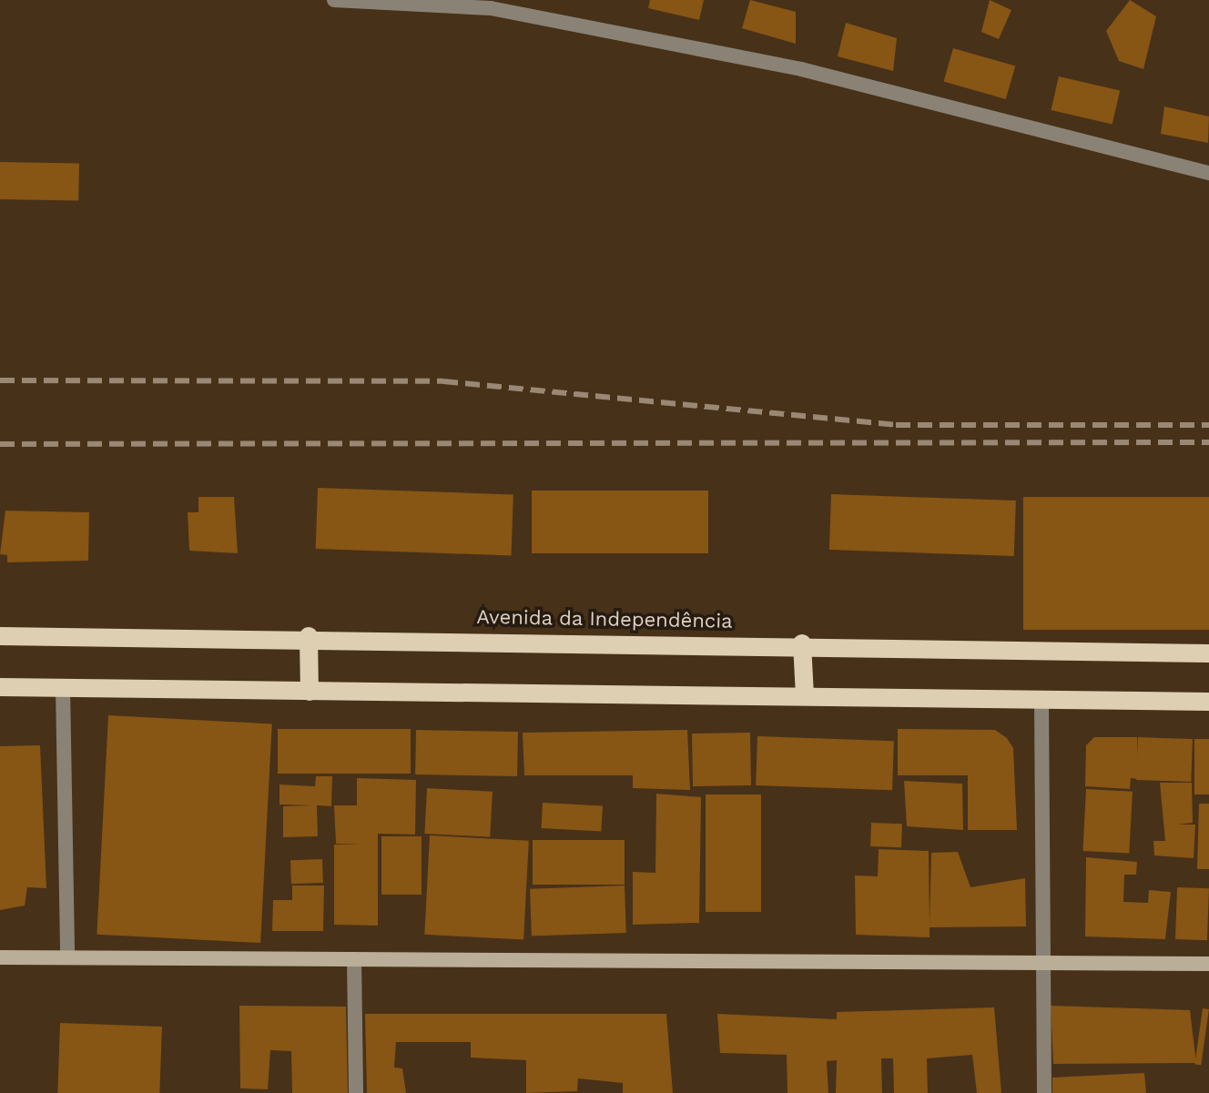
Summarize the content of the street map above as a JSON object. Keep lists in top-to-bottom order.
{
  "streets": {
    "main road": ["Avenida da Independência"]
  }
}
